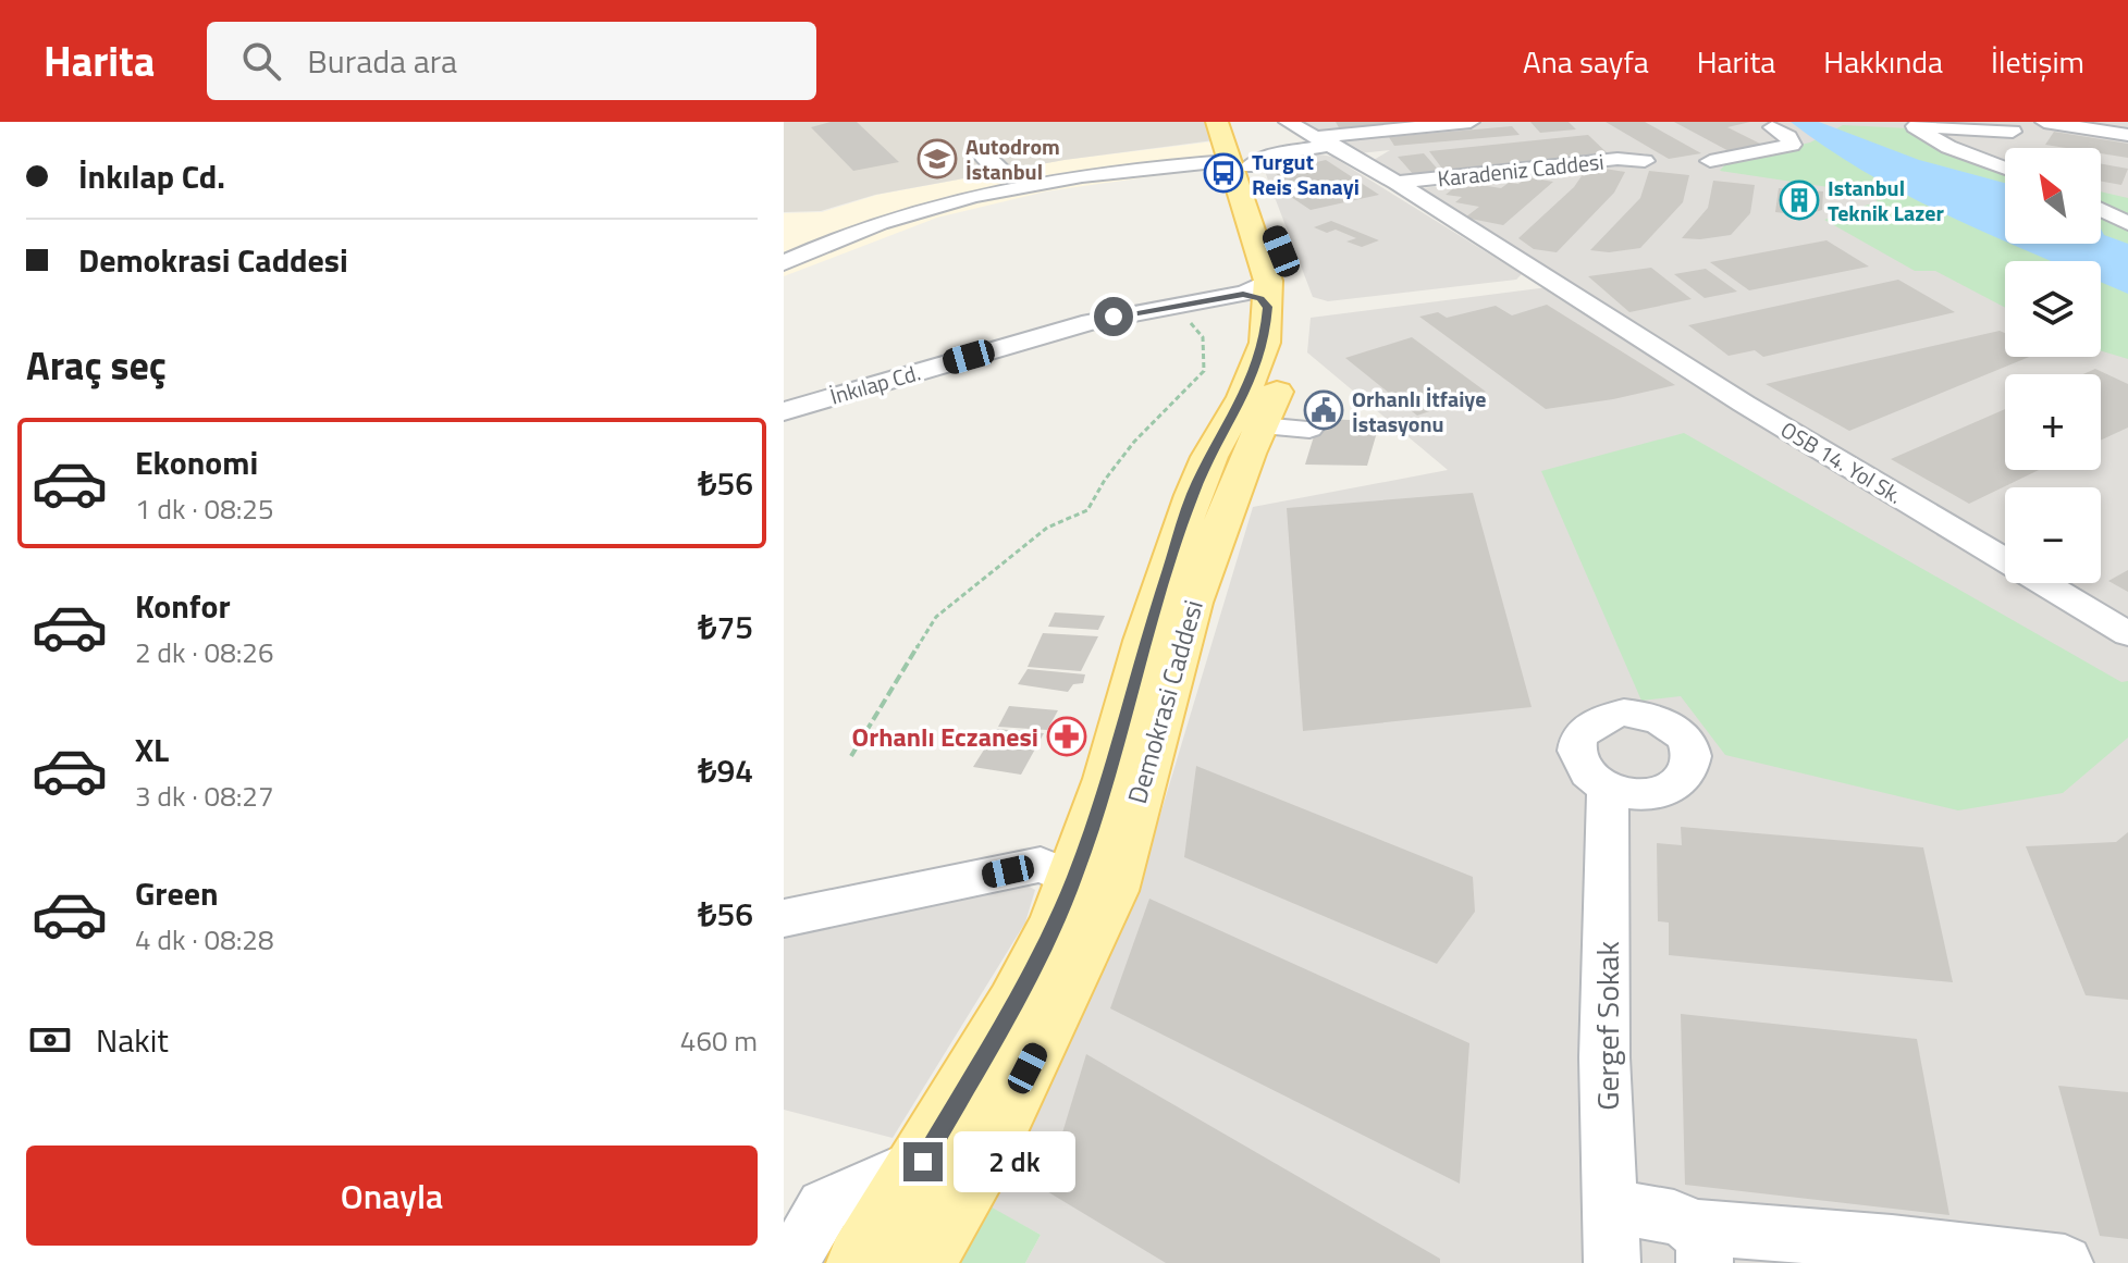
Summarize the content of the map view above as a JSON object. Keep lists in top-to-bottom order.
{
  "streets": {
    "main road": ["Demokrasi Caddesi"],
    "street": [
      "Karadeniz Caddesi",
      "İnkılap Cd.",
      "OSB 14. Yol Sk.",
      "Gergef Sokak"
    ]
  },
  "crossings": [
    ["Karadeniz Caddesi", "OSB 14. Yol Sk."],
    ["İnkılap Cd.", "Demokrasi Caddesi"]
  ],
  "places": {
    "school or university": ["Autodrom İstanbul"],
    "bus stop": ["Turgut Reis Sanayi"],
    "building": ["Istanbul Teknik Lazer"],
    "public building": ["Orhanlı İtfaiye İstasyonu"],
    "pharmacy": ["Orhanlı Eczanesi"]
  },
  "north": "top left",
  "page": {
    "header": "Harita",
    "search": "Burada ara",
    "nav": [
      "Ana sayfa",
      "Harita",
      "Hakkında",
      "İletişim"
    ],
    "banner": ["İnkılap Cd.", "Demokrasi Caddesi"],
    "map_buttons": ["+", "−"],
    "heading": "Araç seç",
    "list": [
      {
        "name": "Ekonomi",
        "note": "1 dk · 08:25",
        "value": "₺56"
      },
      {
        "name": "Konfor",
        "note": "2 dk · 08:26",
        "value": "₺75"
      },
      {
        "name": "XL",
        "note": "3 dk · 08:27",
        "value": "₺94"
      },
      {
        "name": "Green",
        "note": "4 dk · 08:28",
        "value": "₺56"
      }
    ],
    "pay": ["Nakit", "460 m"],
    "buttons": "Onayla",
    "bubble": "2 dk"
  }
}
